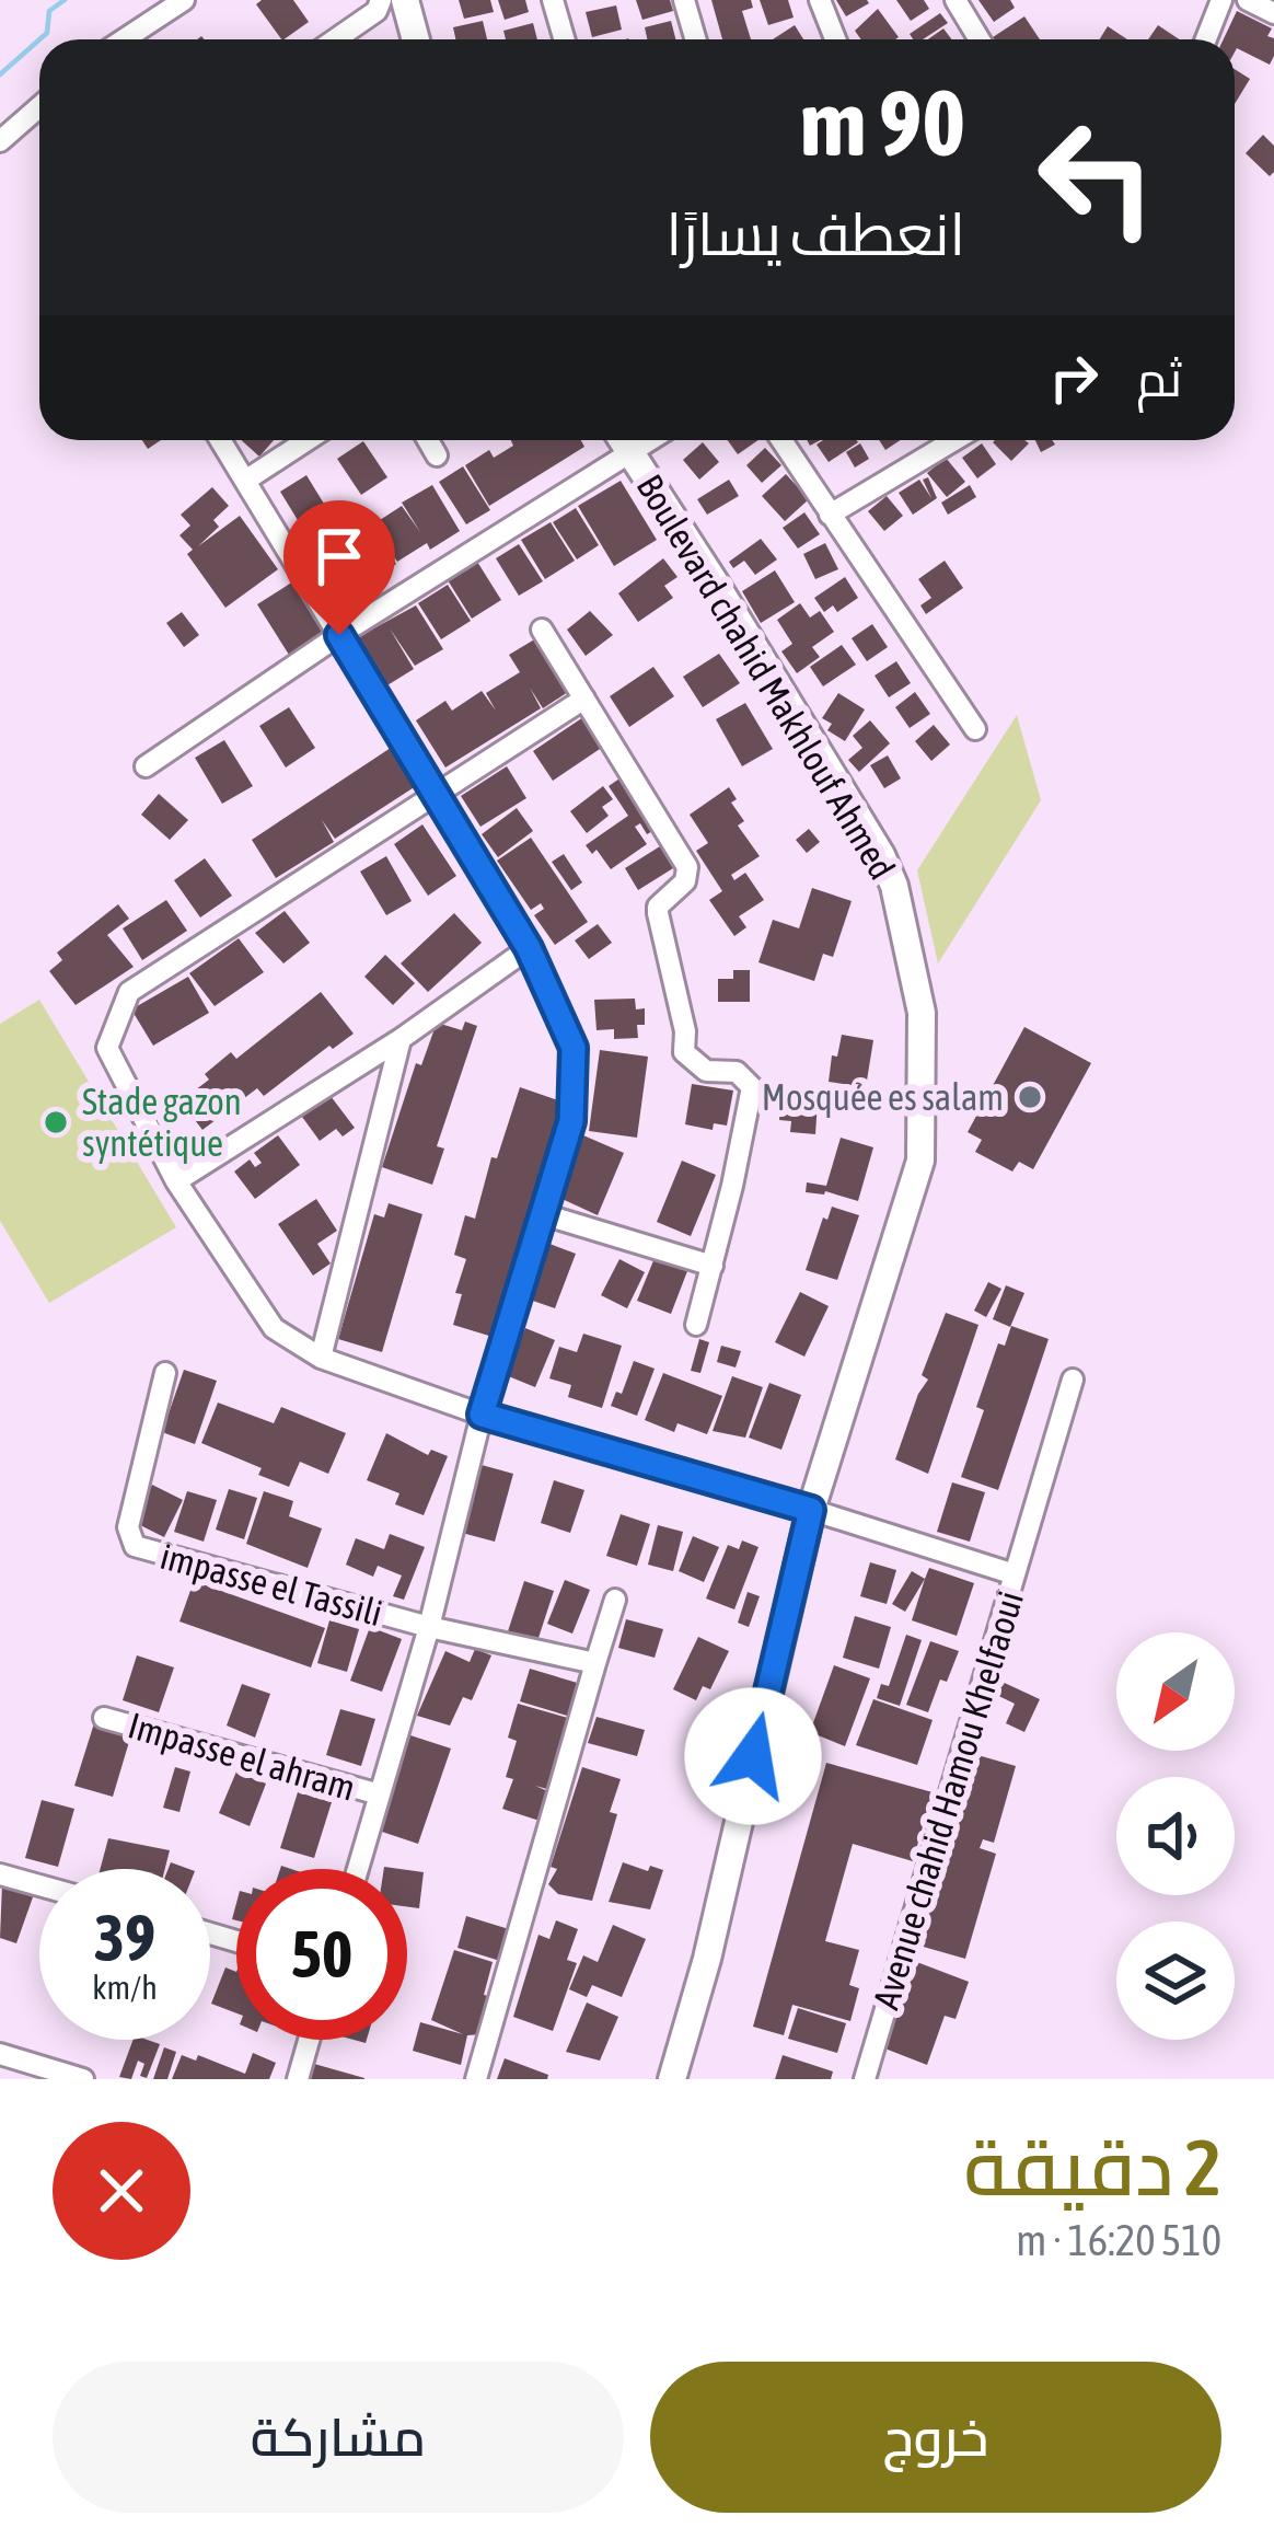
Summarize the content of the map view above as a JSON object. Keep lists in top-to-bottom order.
{
  "streets": {
    "main road": ["Boulevard chahid Makhlouf Ahmed"],
    "street": ["impasse el Tassili", "Impasse el ahram", "Avenue chahid Hamou Khelfaoui"]
  },
  "crossings": [
    ["Boulevard chahid Makhlouf Ahmed", "Avenue chahid Hamou Khelfaoui"]
  ],
  "places": ["Mosquée es salam", "Stade gazon syntétique"],
  "north": "bottom left",
  "page": {
    "turn": ["90 m", "انعطف يسارًا"],
    "then": "ثم",
    "speed": "39 km/h",
    "limit": "50",
    "heading": ["2 دقيقة", "510 m · 16:20"],
    "buttons": ["خروج", "مشاركة"]
  }
}
